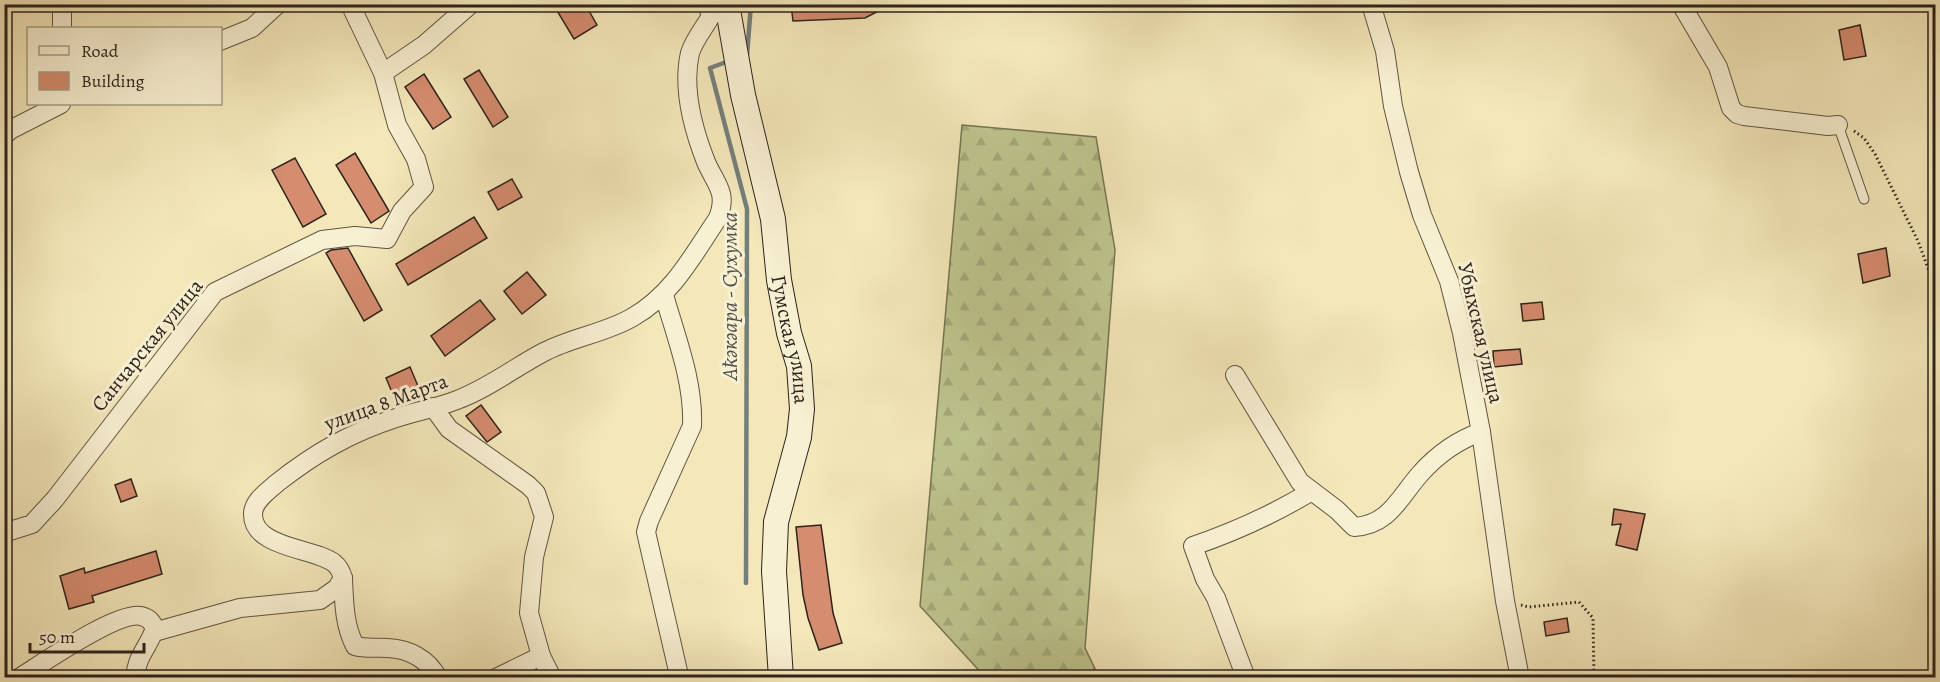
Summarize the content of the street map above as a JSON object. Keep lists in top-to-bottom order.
{
  "streets": {
    "street": [
      "Убыхская улица",
      "Гумская улица",
      "Санчарская улица",
      "улица 8 Марта"
    ]
  },
  "water": ["Аҟәкәара - Сухумка"],
  "legend": ["Road", "Building"],
  "scale_bar": "50 m"
}
